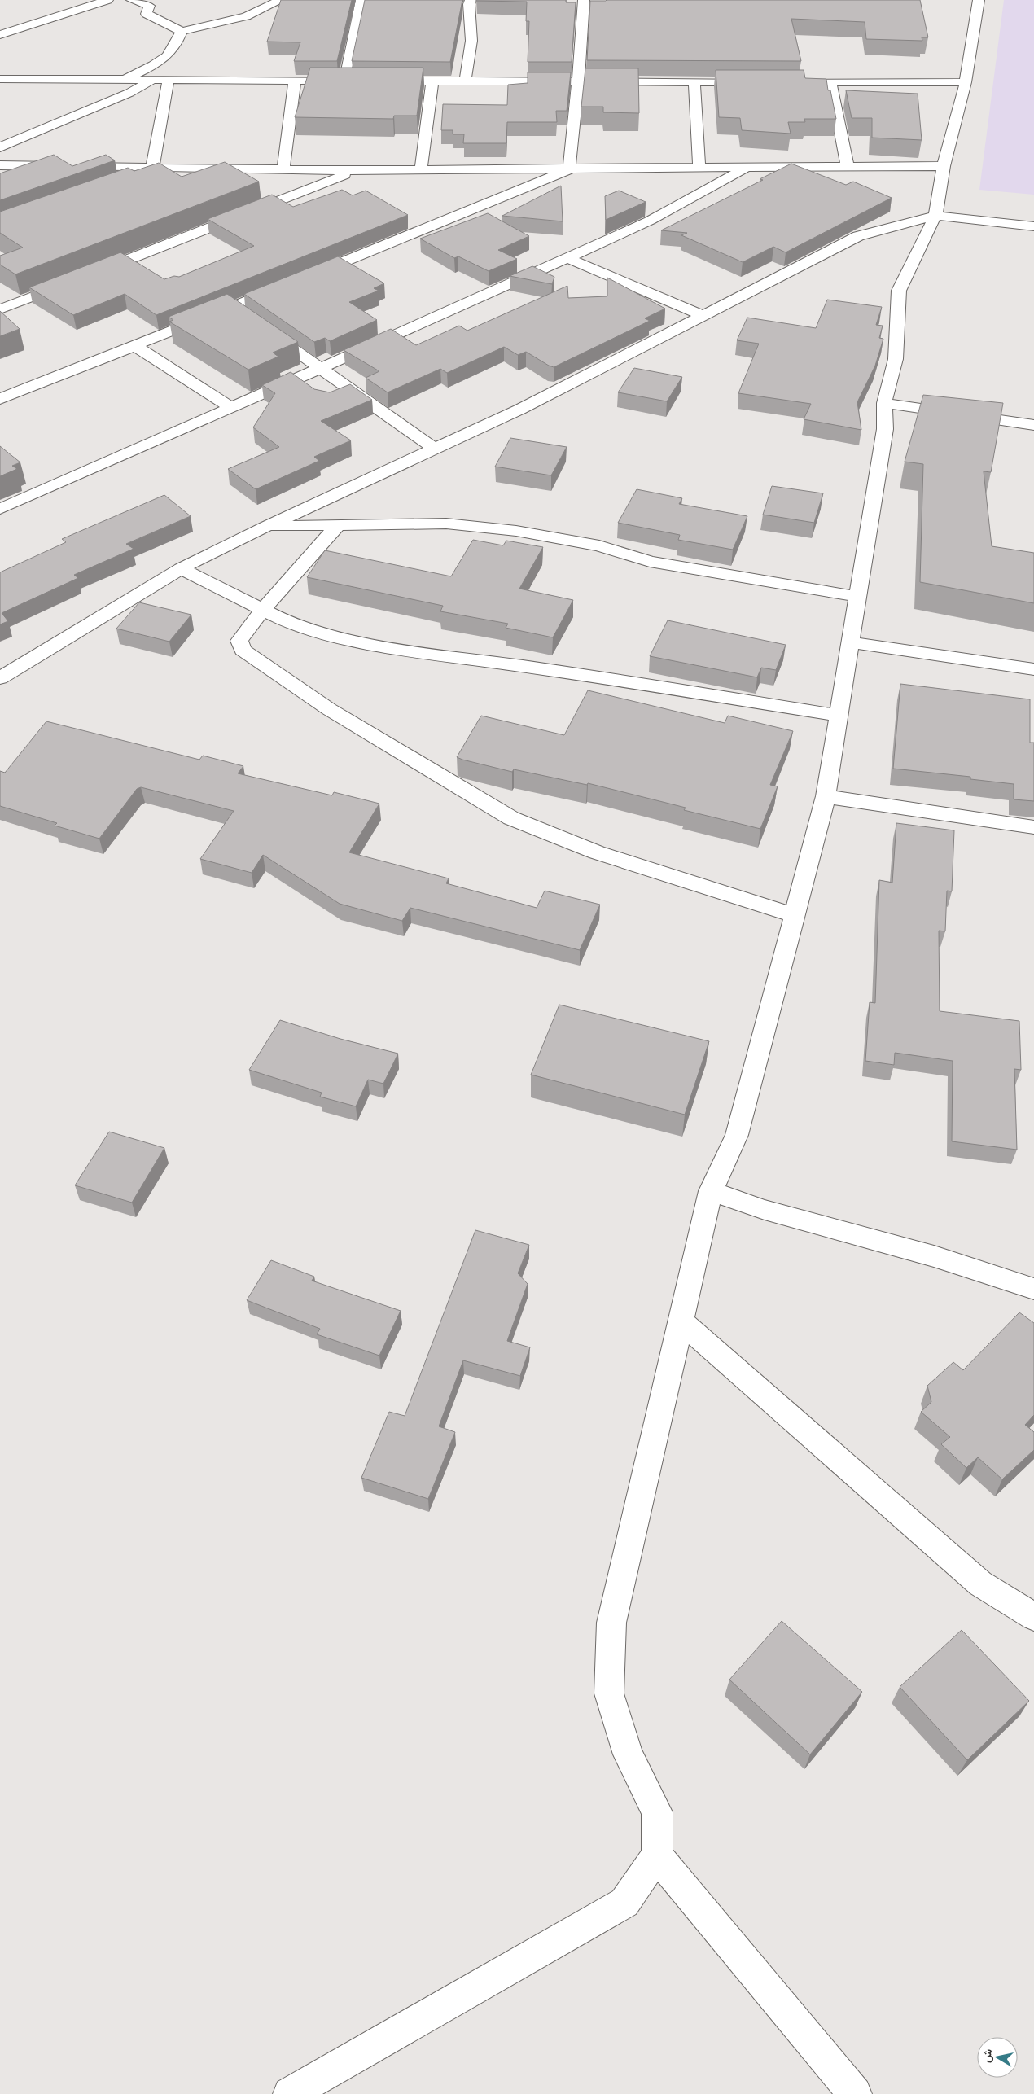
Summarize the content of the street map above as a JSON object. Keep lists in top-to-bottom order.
{
  "north": "left"
}
